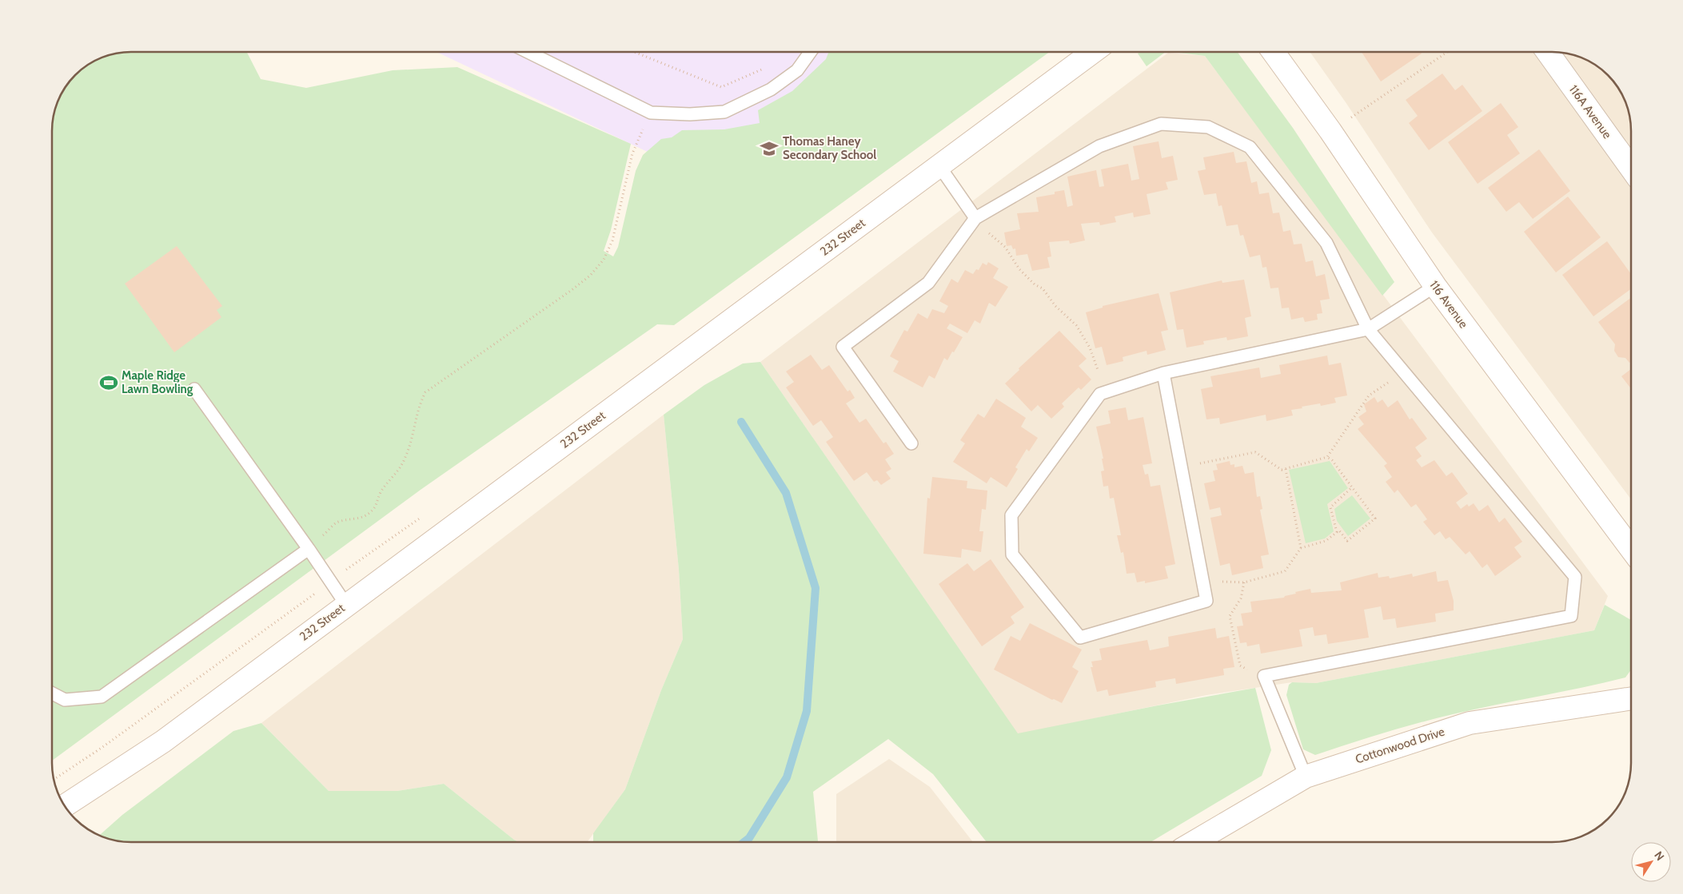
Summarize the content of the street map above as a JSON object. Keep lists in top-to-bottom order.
{
  "streets": {
    "main road": [
      "116A Avenue",
      "232 Street",
      "116 Avenue",
      "Cottonwood Drive"
    ]
  },
  "places": {
    "school or university": ["Thomas Haney Secondary School"],
    "sports": ["Maple Ridge Lawn Bowling"]
  },
  "north": "top right"
}
